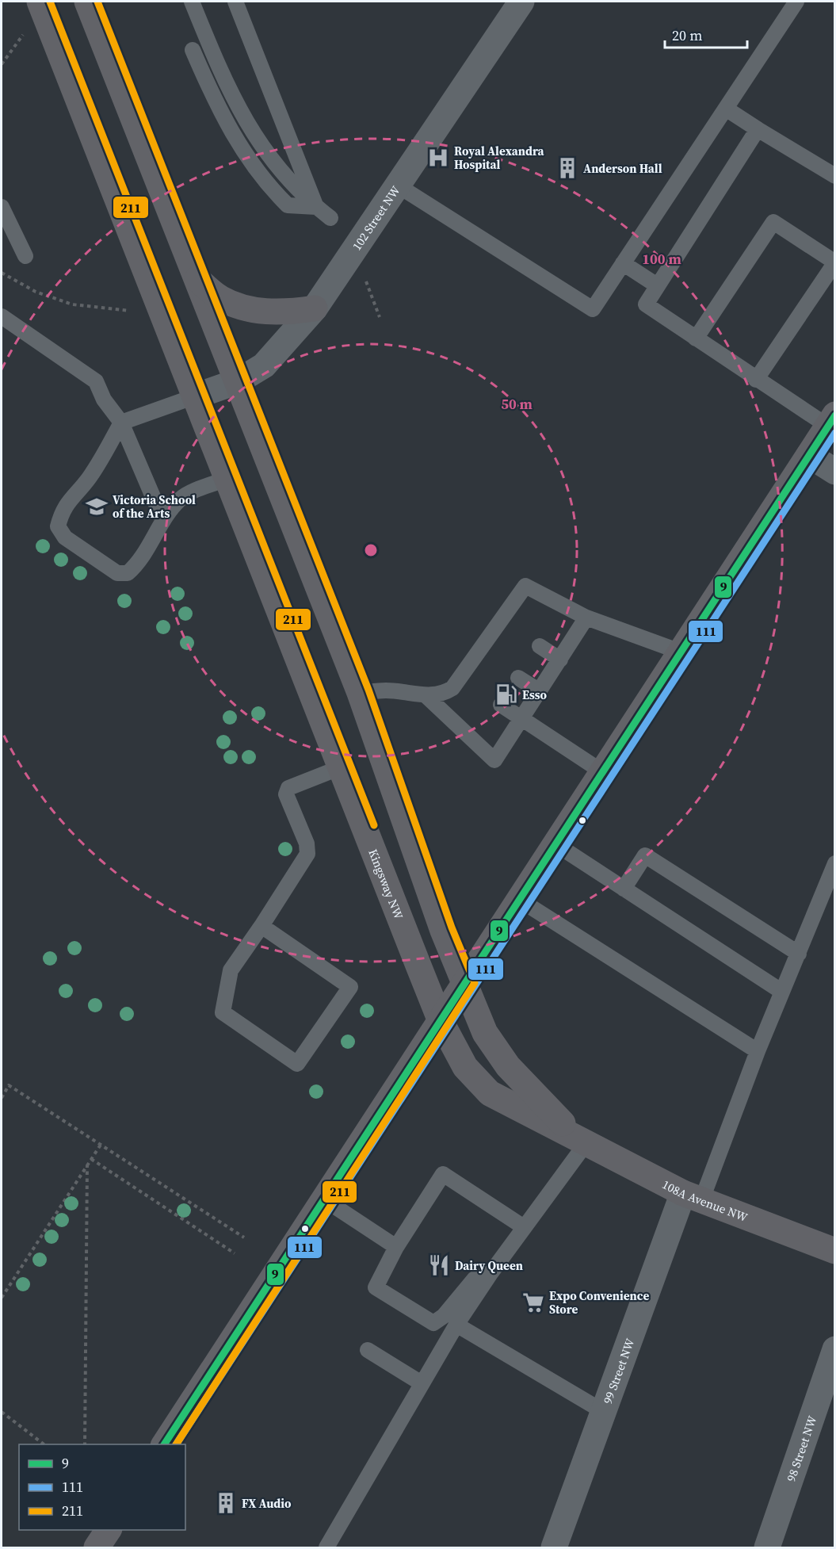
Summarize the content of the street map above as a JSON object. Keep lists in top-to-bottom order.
{
  "streets": {
    "main road": ["Kingsway NW", "108A Avenue NW"],
    "street": ["102 Street NW", "99 Street NW", "98 Street NW"]
  },
  "crossings": [
    ["102 Street NW", "Kingsway NW"],
    ["Kingsway NW", "108A Avenue NW"],
    ["108A Avenue NW", "99 Street NW"]
  ],
  "places": {
    "hospital": ["Royal Alexandra Hospital"],
    "building": ["Anderson Hall", "FX Audio"],
    "school or university": ["Victoria School of the Arts"],
    "fuel station": ["Esso"],
    "restaurant": ["Dairy Queen"],
    "supermarket": ["Expo Convenience Store"]
  },
  "lines": ["transit line 211", "transit line 9", "transit line 111"],
  "legend": ["9", "111", "211"],
  "scale_bar": "20 m",
  "rings": ["100 m", "50 m"]
}
